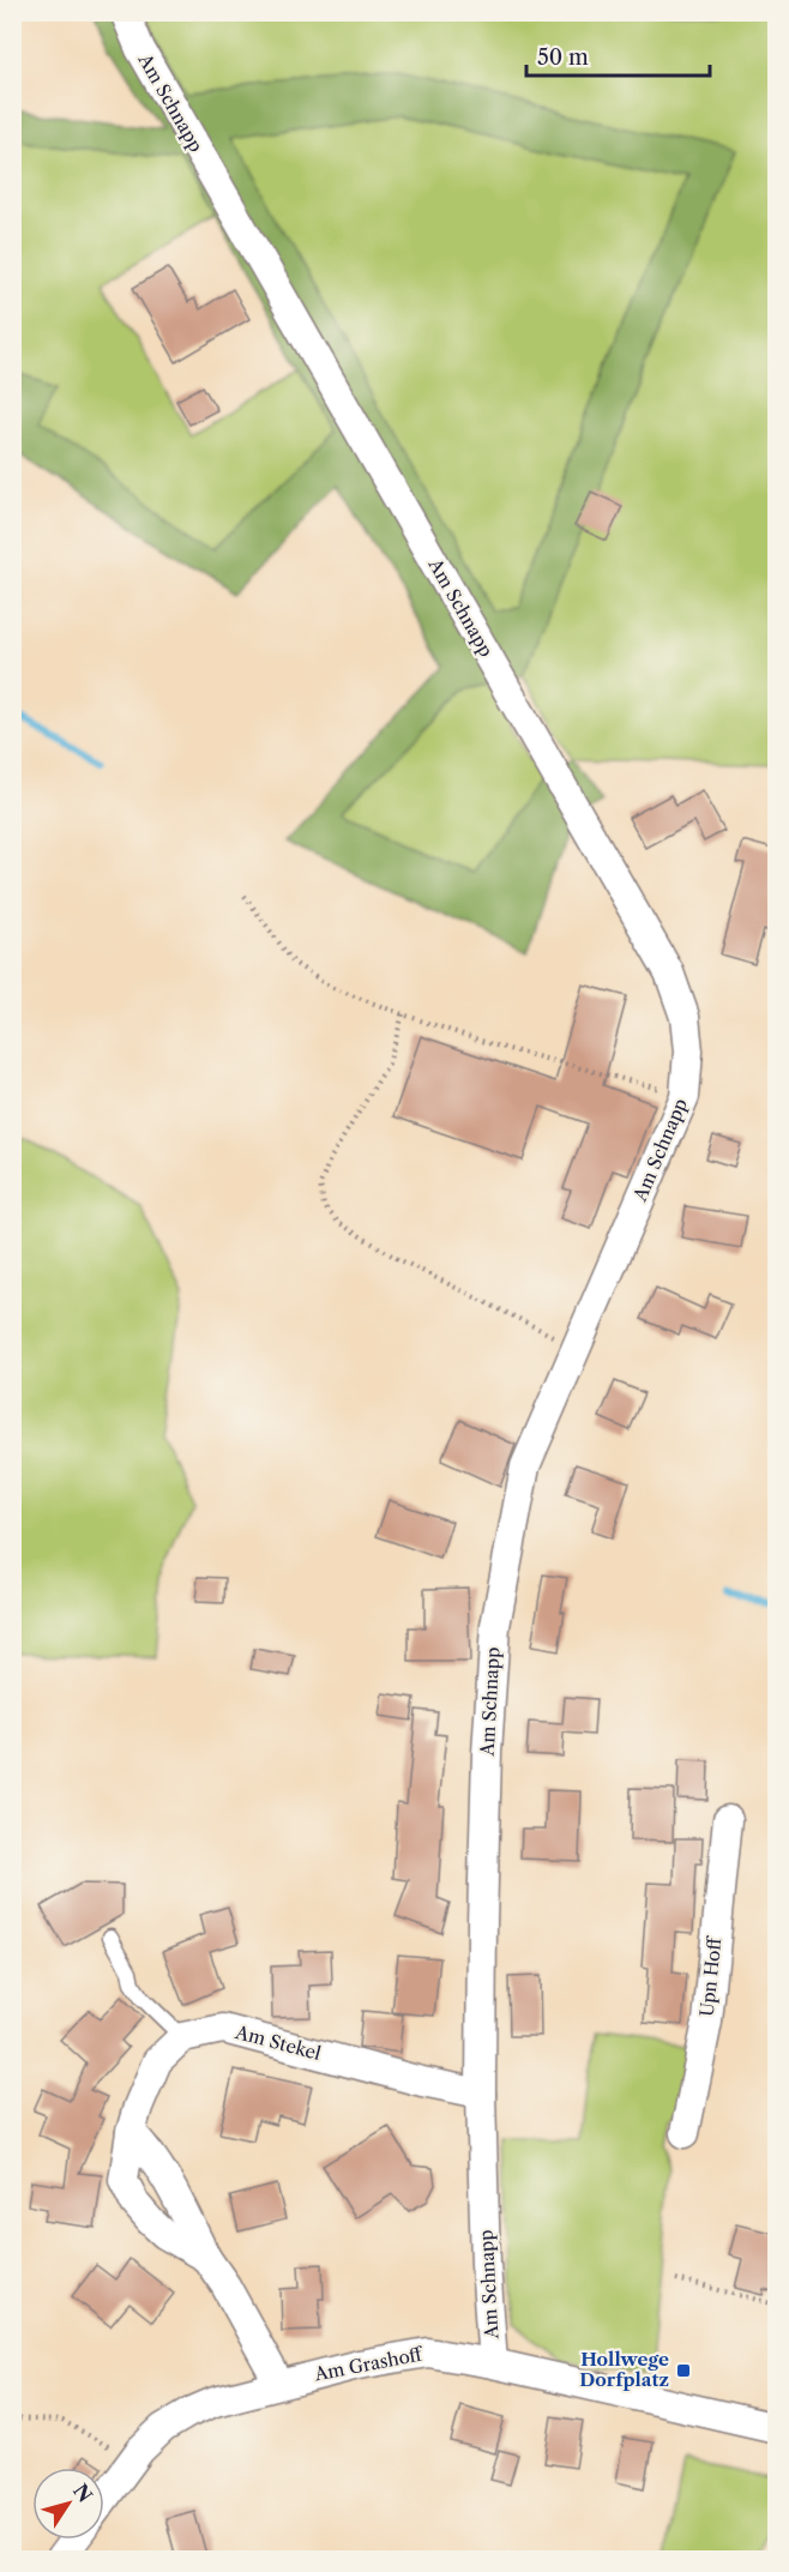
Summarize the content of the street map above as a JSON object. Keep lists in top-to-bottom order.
{
  "streets": {
    "street": [
      "Am Schnapp",
      "Upn Hoff",
      "Am Stekel",
      "Am Grashoff"
    ]
  },
  "crossings": [
    ["Am Schnapp", "Am Stekel"],
    ["Am Schnapp", "Am Grashoff"]
  ],
  "places": {
    "transit": ["Hollwege Dorfplatz"]
  },
  "scale_bar": "50 m",
  "north": "top right"
}
